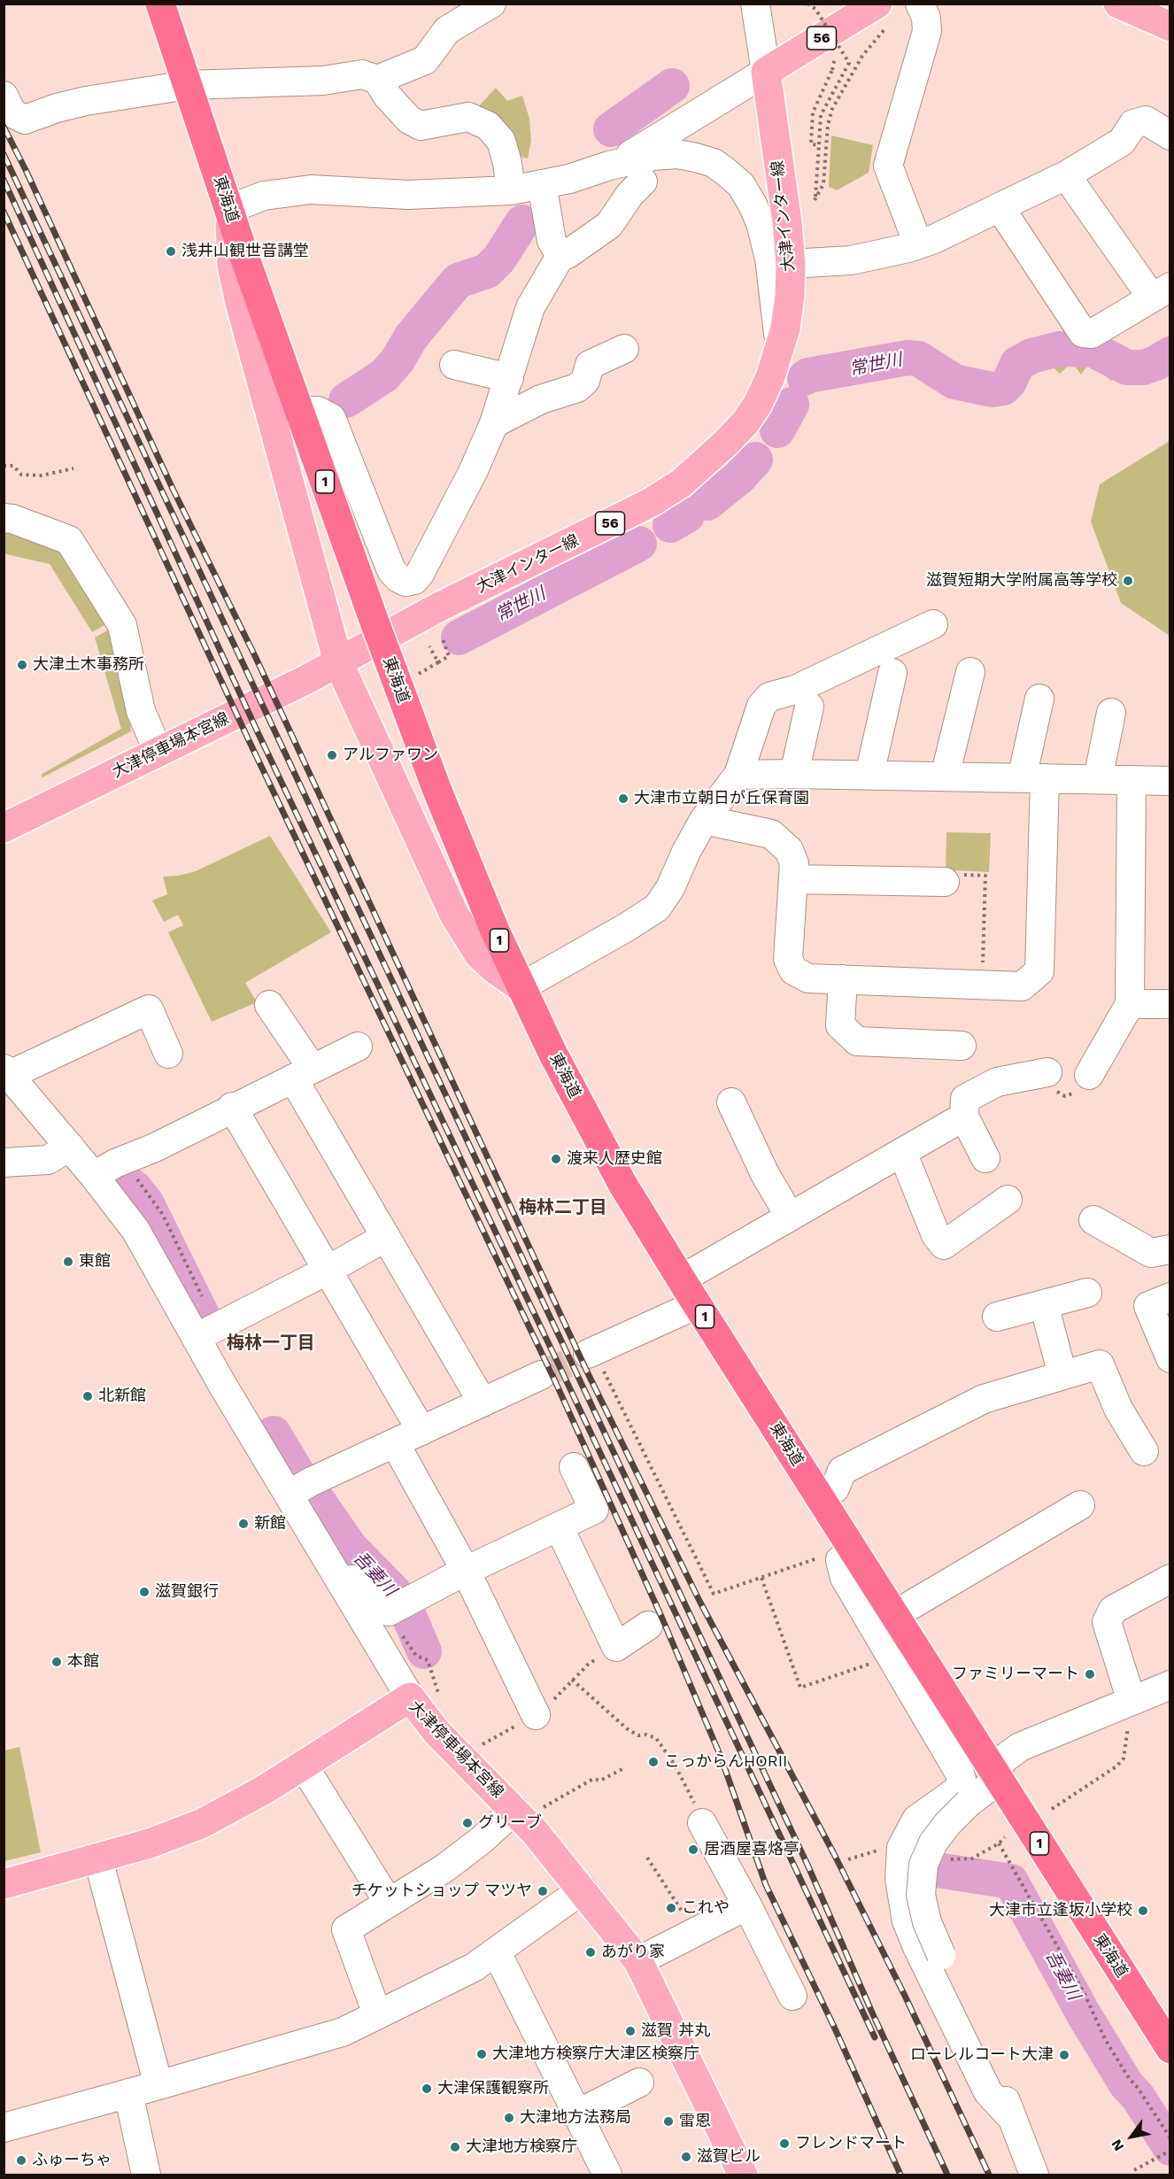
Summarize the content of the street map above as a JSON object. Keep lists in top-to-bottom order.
{
  "streets": {
    "highway": ["東海道", "1"],
    "main road": ["56", "大津インター線", "大津停車場本宮線"]
  },
  "crossings": [
    ["56", "大津インター線"],
    ["大津インター線", "大津停車場本宮線"]
  ],
  "districts": ["梅林二丁目", "梅林一丁目"],
  "water": ["常世川", "吾妻川"],
  "places": [
    "浅井山観世音講堂",
    "滋賀短期大学附属高等学校",
    "大津土木事務所",
    "アルファワン",
    "大津市立朝日が丘保育園",
    "渡来人歴史館",
    "東館",
    "北新館",
    "新館",
    "滋賀銀行",
    "本館",
    "ファミリーマート",
    "こっからんHORII",
    "グリーブ",
    "居酒屋喜烙亭",
    "チケットショップ マツヤ",
    "これや",
    "大津市立逢坂小学校",
    "あがり家",
    "滋賀 丼丸",
    "大津地方検察庁大津区検察庁",
    "ローレルコート大津",
    "大津保護観察所",
    "大津地方法務局",
    "雷恩",
    "フレンドマート",
    "大津地方検察庁",
    "滋賀ビル",
    "ふゅーちゃ"
  ],
  "north": "bottom left"
}
